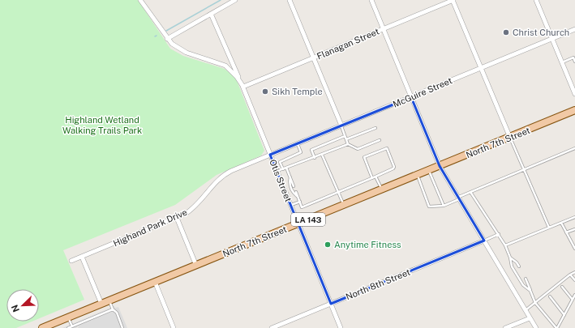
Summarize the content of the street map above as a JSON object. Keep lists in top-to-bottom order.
{
  "streets": {
    "main road": ["North 7th Street", "LA 143"],
    "street": [
      "Flanagan Street",
      "McGuire Street",
      "Otis Street",
      "Highand Park Drive",
      "North 8th Street"
    ]
  },
  "crossings": [
    ["Flanagan Street", "Otis Street"],
    ["McGuire Street", "Otis Street"],
    ["McGuire Street", "Highand Park Drive"],
    ["North 7th Street", "Otis Street"],
    ["Otis Street", "Highand Park Drive"],
    ["Otis Street", "North 8th Street"]
  ],
  "parks": ["Highland Wetland Walking Trails Park"],
  "places": ["Christ Church", "Sikh Temple", "Anytime Fitness"],
  "north": "bottom left"
}
